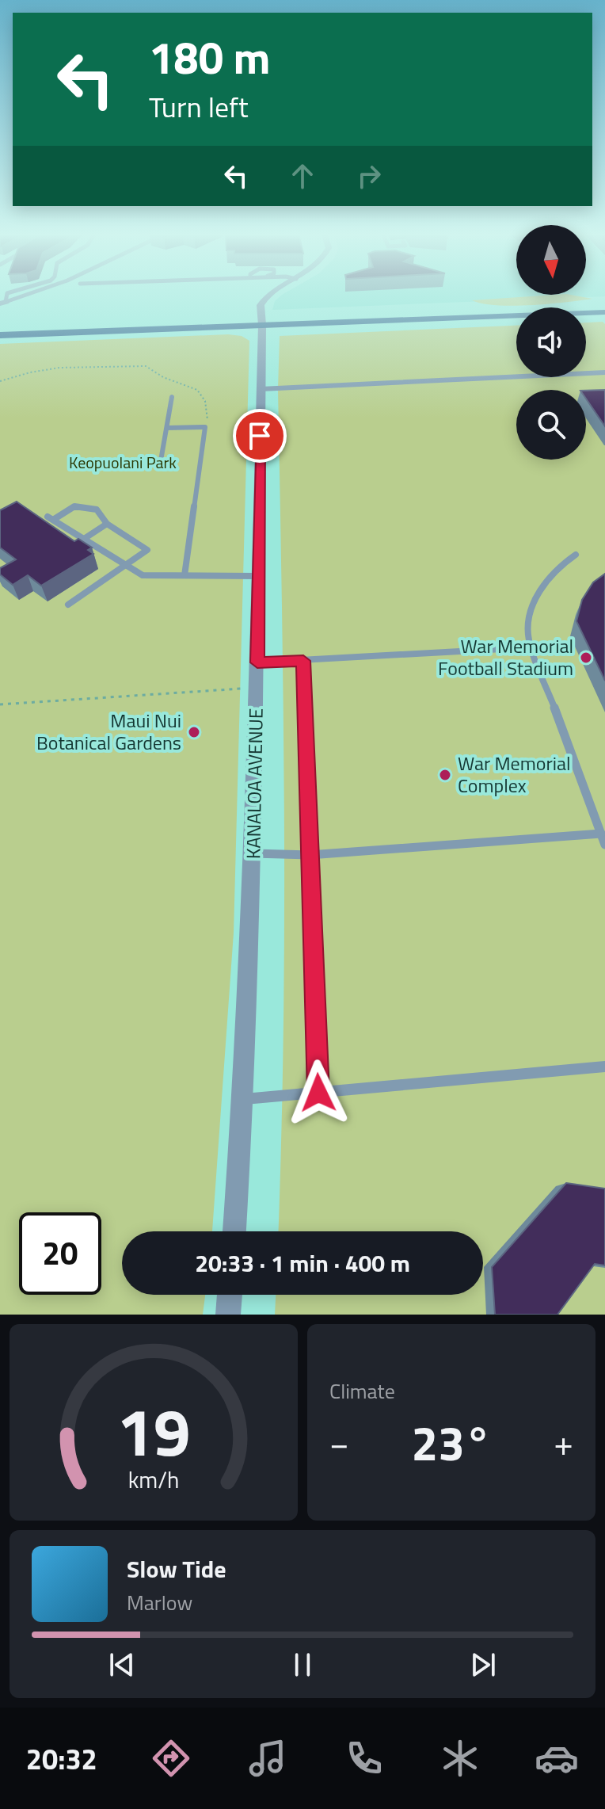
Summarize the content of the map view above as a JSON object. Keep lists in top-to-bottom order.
{
  "streets": {
    "street": ["KANALOA AVENUE"]
  },
  "parks": ["Keopuolani Park"],
  "places": ["War Memorial Football Stadium", "Maui Nui Botanical Gardens", "War Memorial Complex"],
  "north": "bottom",
  "page": {
    "turn": ["180 m", "Turn left"],
    "limit": "20",
    "trip": "20:33 · 1 min · 400 m",
    "tile": "Climate",
    "heat": ["−", "23°", "+"],
    "song": ["Slow Tide", "Marlow"],
    "tabs": "20:32",
    "gauge": ["19", "km/h"]
  }
}
